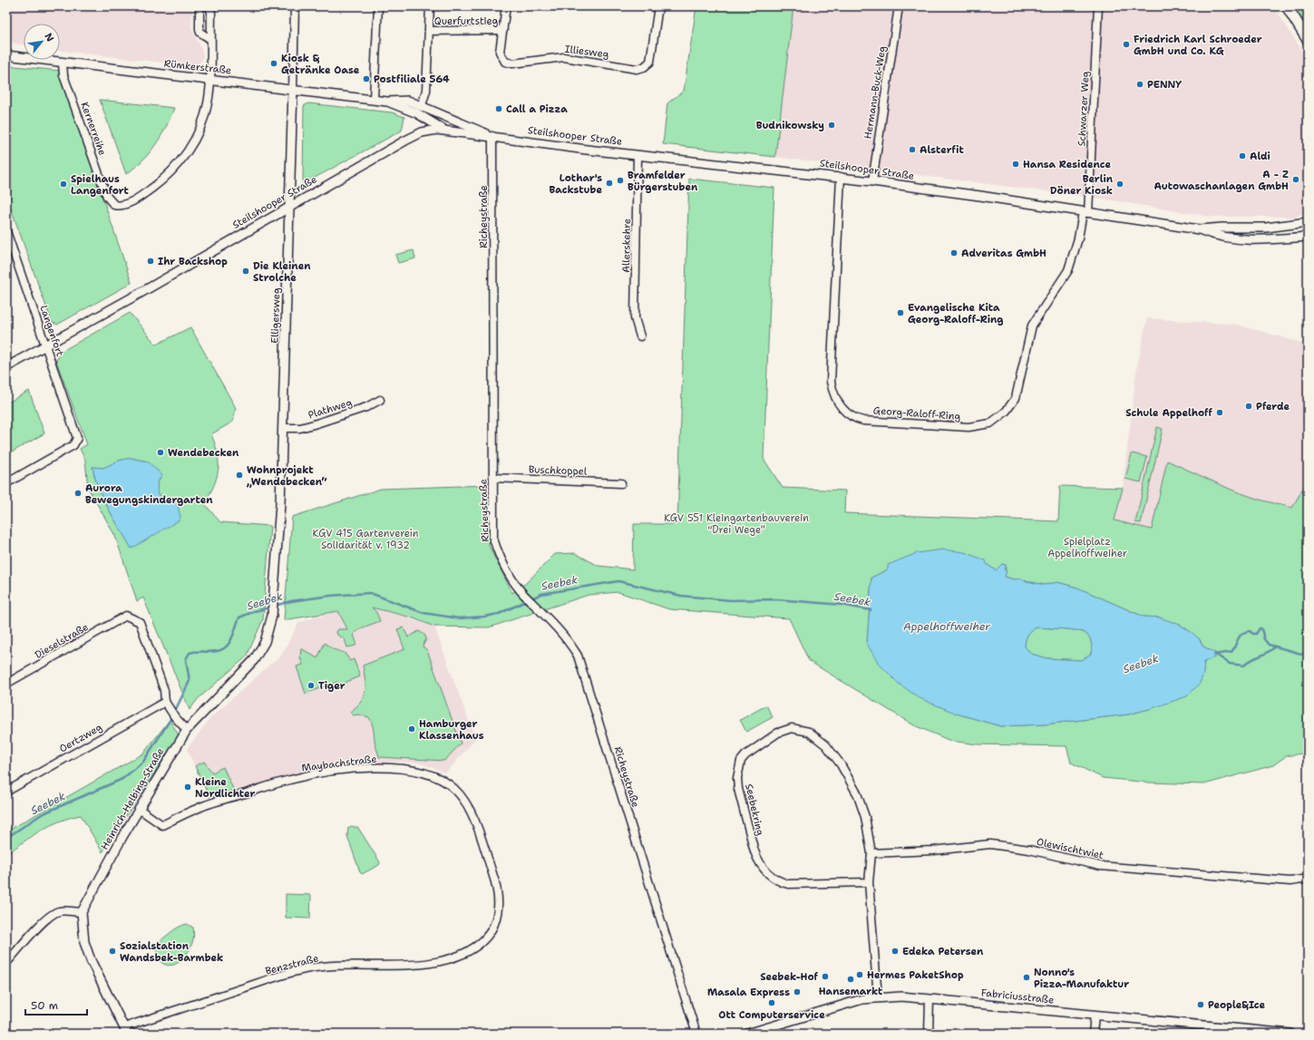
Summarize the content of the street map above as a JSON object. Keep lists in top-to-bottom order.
{
  "streets": {
    "street": [
      "Querfurtstieg",
      "Illiesweg",
      "Rümkerstraße",
      "Hermann-Buck-Weg",
      "Schwarzer Weg",
      "Kernerreihe",
      "Steilshooper Straße",
      "Richeystraße",
      "Allerskehre",
      "Elligersweg",
      "Langenfort",
      "Plathweg",
      "Georg-Raloff-Ring",
      "Buschkoppel",
      "Dieselstraße",
      "Oertzweg",
      "Maybachstraße",
      "Heinrich-Helbing-Straße",
      "Seebekring",
      "Olewischtwiet",
      "Benzstraße",
      "Fabriciusstraße"
    ]
  },
  "crossings": [
    ["Querfurtstieg", "Illiesweg"],
    ["Rümkerstraße", "Kernerreihe"],
    ["Rümkerstraße", "Steilshooper Straße"],
    ["Rümkerstraße", "Richeystraße"],
    ["Rümkerstraße", "Elligersweg"],
    ["Hermann-Buck-Weg", "Steilshooper Straße"],
    ["Schwarzer Weg", "Steilshooper Straße"],
    ["Schwarzer Weg", "Georg-Raloff-Ring"],
    ["Steilshooper Straße", "Richeystraße"],
    ["Steilshooper Straße", "Allerskehre"],
    ["Steilshooper Straße", "Elligersweg"],
    ["Steilshooper Straße", "Langenfort"],
    ["Steilshooper Straße", "Georg-Raloff-Ring"],
    ["Richeystraße", "Buschkoppel"],
    ["Elligersweg", "Plathweg"],
    ["Elligersweg", "Heinrich-Helbing-Straße"],
    ["Dieselstraße", "Oertzweg"],
    ["Maybachstraße", "Heinrich-Helbing-Straße"],
    ["Maybachstraße", "Benzstraße"],
    ["Seebekring", "Olewischtwiet"],
    ["Seebekring", "Fabriciusstraße"]
  ],
  "water": ["Seebek", "Appelhoffweiher"],
  "parks": ["KGV 551 Kleingartenbauverein \"Drei Wege\"", "KGV 415 Gartenverein Solidarität v. 1932", "Spielplatz Appelhoffweiher"],
  "places": [
    "Friedrich Karl Schroeder GmbH und Co. KG",
    "Kiosk & Getränke Oase",
    "Postfiliale 564",
    "PENNY",
    "Call a Pizza",
    "Budnikowsky",
    "Alsterfit",
    "Aldi",
    "Hansa Residence",
    "A - Z Autowaschanlagen GmbH",
    "Bramfelder Bürgerstuben",
    "Lothar's Backstube",
    "Spielhaus Langenfort",
    "Berlin Döner Kiosk",
    "Adveritas GmbH",
    "Ihr Backshop",
    "Die Kleinen Strolche",
    "Evangelische Kita Georg-Raloff-Ring",
    "Pferde",
    "Schule Appelhoff",
    "Wendebecken",
    "Wohnprojekt „Wendebecken“",
    "Aurora Bewegungskindergarten",
    "Tiger",
    "Hamburger Klassenhaus",
    "Kleine Nordlichter",
    "Sozialstation Wandsbek-Barmbek",
    "Edeka Petersen",
    "Hermes PaketShop",
    "Seebek-Hof",
    "Nonno's Pizza-Manufaktur",
    "Hansemarkt",
    "Masala Express",
    "Ott Computerservice",
    "People&Ice"
  ],
  "scale_bar": "50 m",
  "north": "top right"
}
